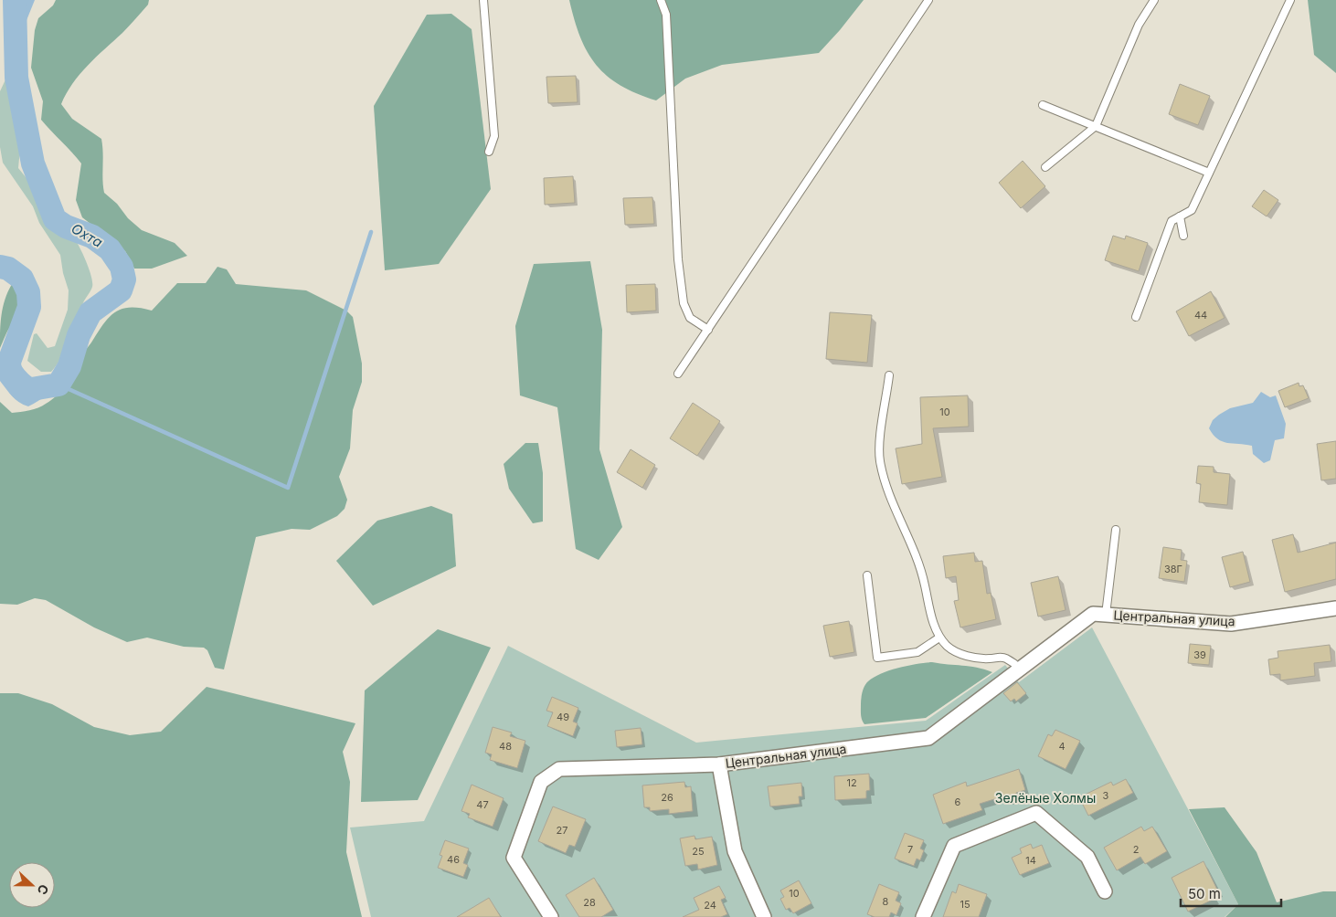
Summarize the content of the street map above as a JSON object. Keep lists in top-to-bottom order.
{
  "streets": {
    "street": ["Центральная улица"]
  },
  "water": ["Охта"],
  "parks": ["Зелёные Холмы"],
  "house_numbers": [
    "44",
    "10",
    "38Г",
    "39",
    "49",
    "48",
    "4",
    "12",
    "3",
    "26",
    "6",
    "47",
    "27",
    "7",
    "2",
    "25",
    "46",
    "14",
    "10",
    "8",
    "28",
    "15",
    "24"
  ],
  "scale_bar": "50 m",
  "north": "right"
}
